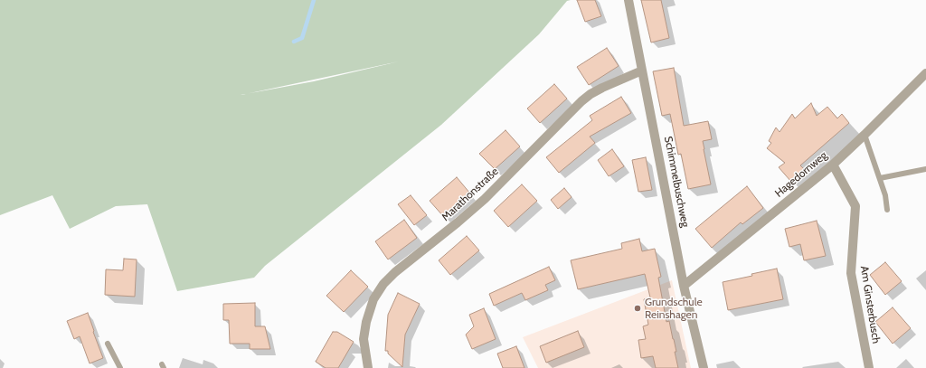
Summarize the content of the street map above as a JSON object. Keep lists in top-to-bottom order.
{
  "streets": {
    "street": [
      "Hagedornweg",
      "Schimmelbuschweg",
      "Marathonstraße",
      "Am Ginsterbusch"
    ]
  },
  "crossings": [
    ["Hagedornweg", "Schimmelbuschweg"],
    ["Hagedornweg", "Am Ginsterbusch"],
    ["Schimmelbuschweg", "Marathonstraße"]
  ],
  "places": ["Grundschule Reinshagen"]
}
